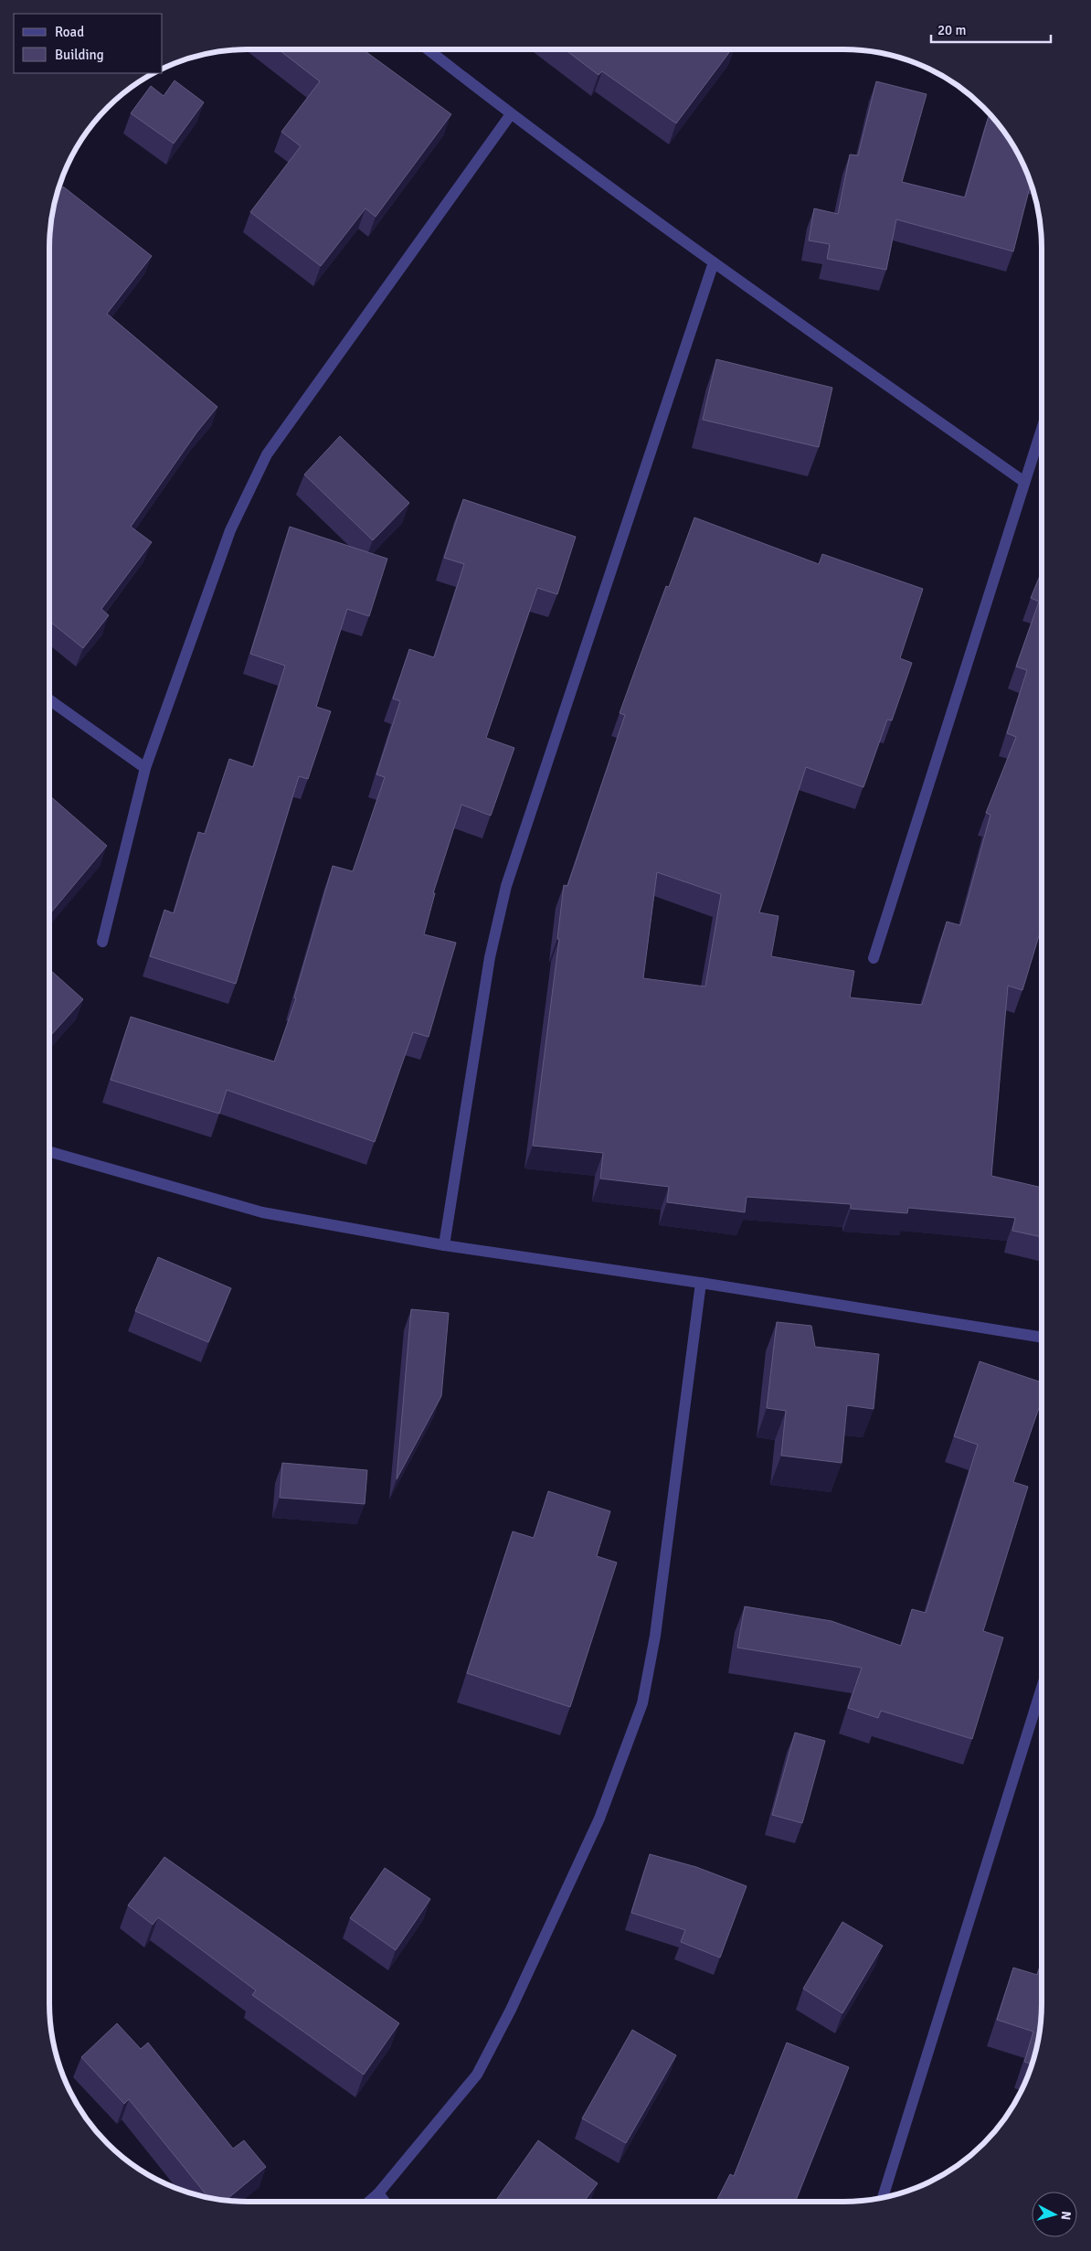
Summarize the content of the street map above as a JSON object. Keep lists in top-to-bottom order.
{
  "legend": ["Road", "Building"],
  "scale_bar": "20 m",
  "north": "right"
}
